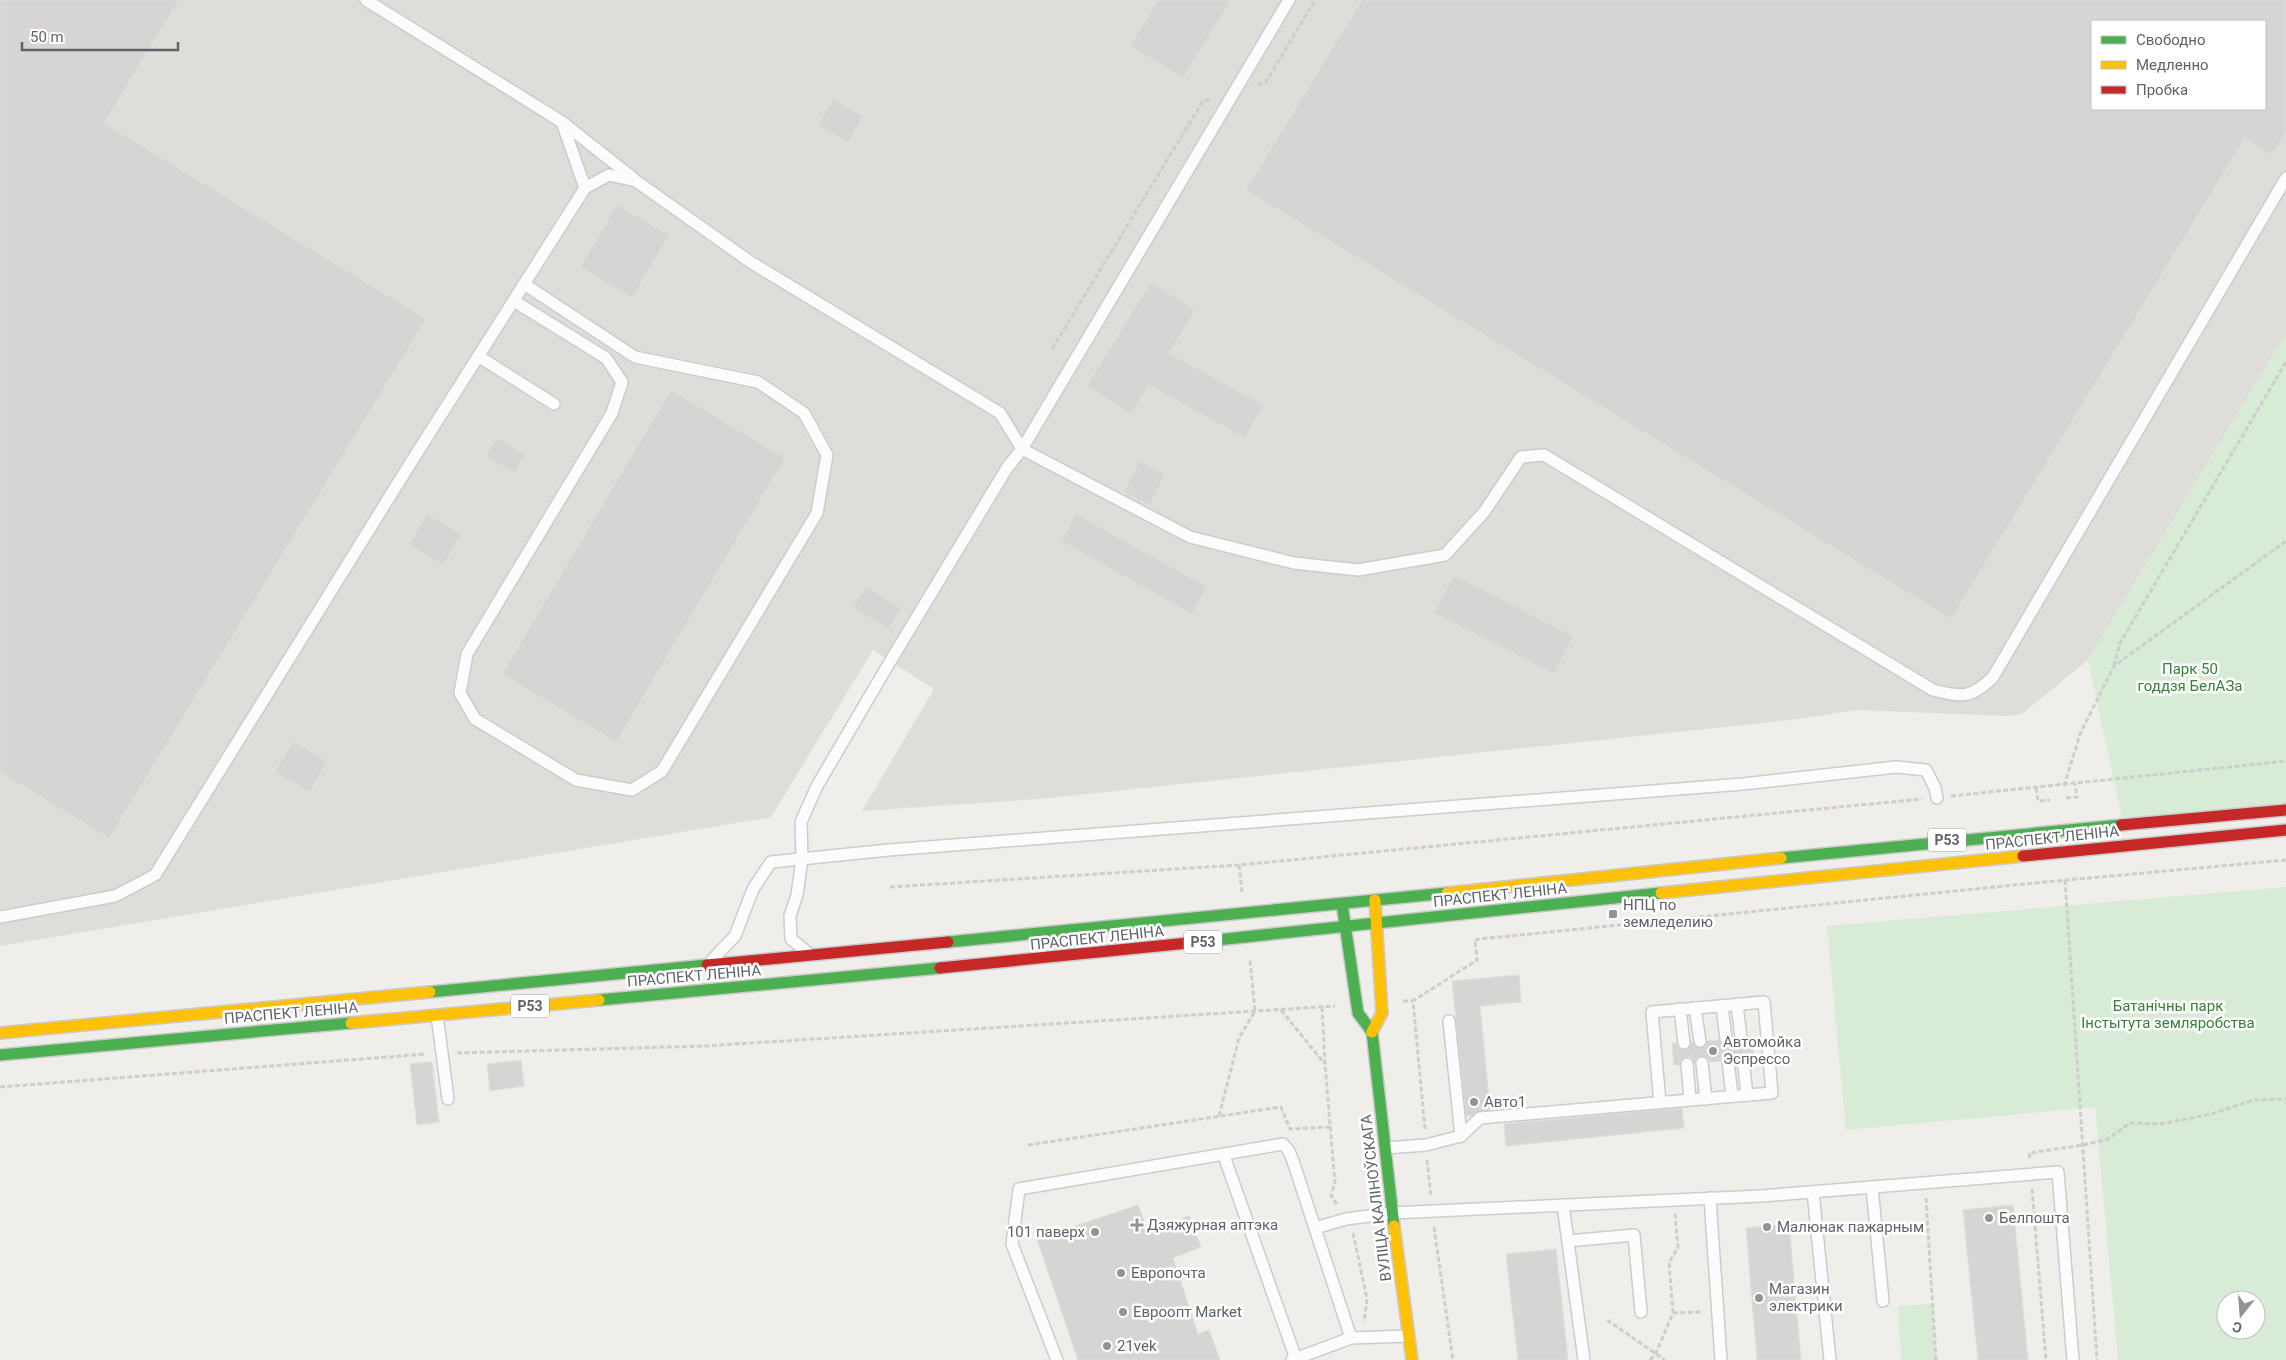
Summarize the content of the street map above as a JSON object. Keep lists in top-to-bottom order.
{
  "streets": {
    "main road": ["ПРАСПЕКТ ЛЕНІНА", "Р53", "ВУЛІЦА КАЛІНОЎСКАГА"]
  },
  "crossings": [
    ["ПРАСПЕКТ ЛЕНІНА", "ВУЛІЦА КАЛІНОЎСКАГА"]
  ],
  "parks": ["Парк 50 годдзя БелАЗа", "Батанічны парк Інстытута земляробства"],
  "places": {
    "transit": ["НПЦ по земледелию"],
    "other": [
      "Автомойка Эспрессо",
      "Авто1",
      "Белпошта",
      "Малюнак пажарным",
      "101 паверх",
      "Европочта",
      "Магазин электрики",
      "Евроопт Market",
      "21vek"
    ],
    "health": ["Дзяжурная аптэка"]
  },
  "legend": ["Свободно", "Медленно", "Пробка"],
  "scale_bar": "50 m",
  "north": "bottom"
}
